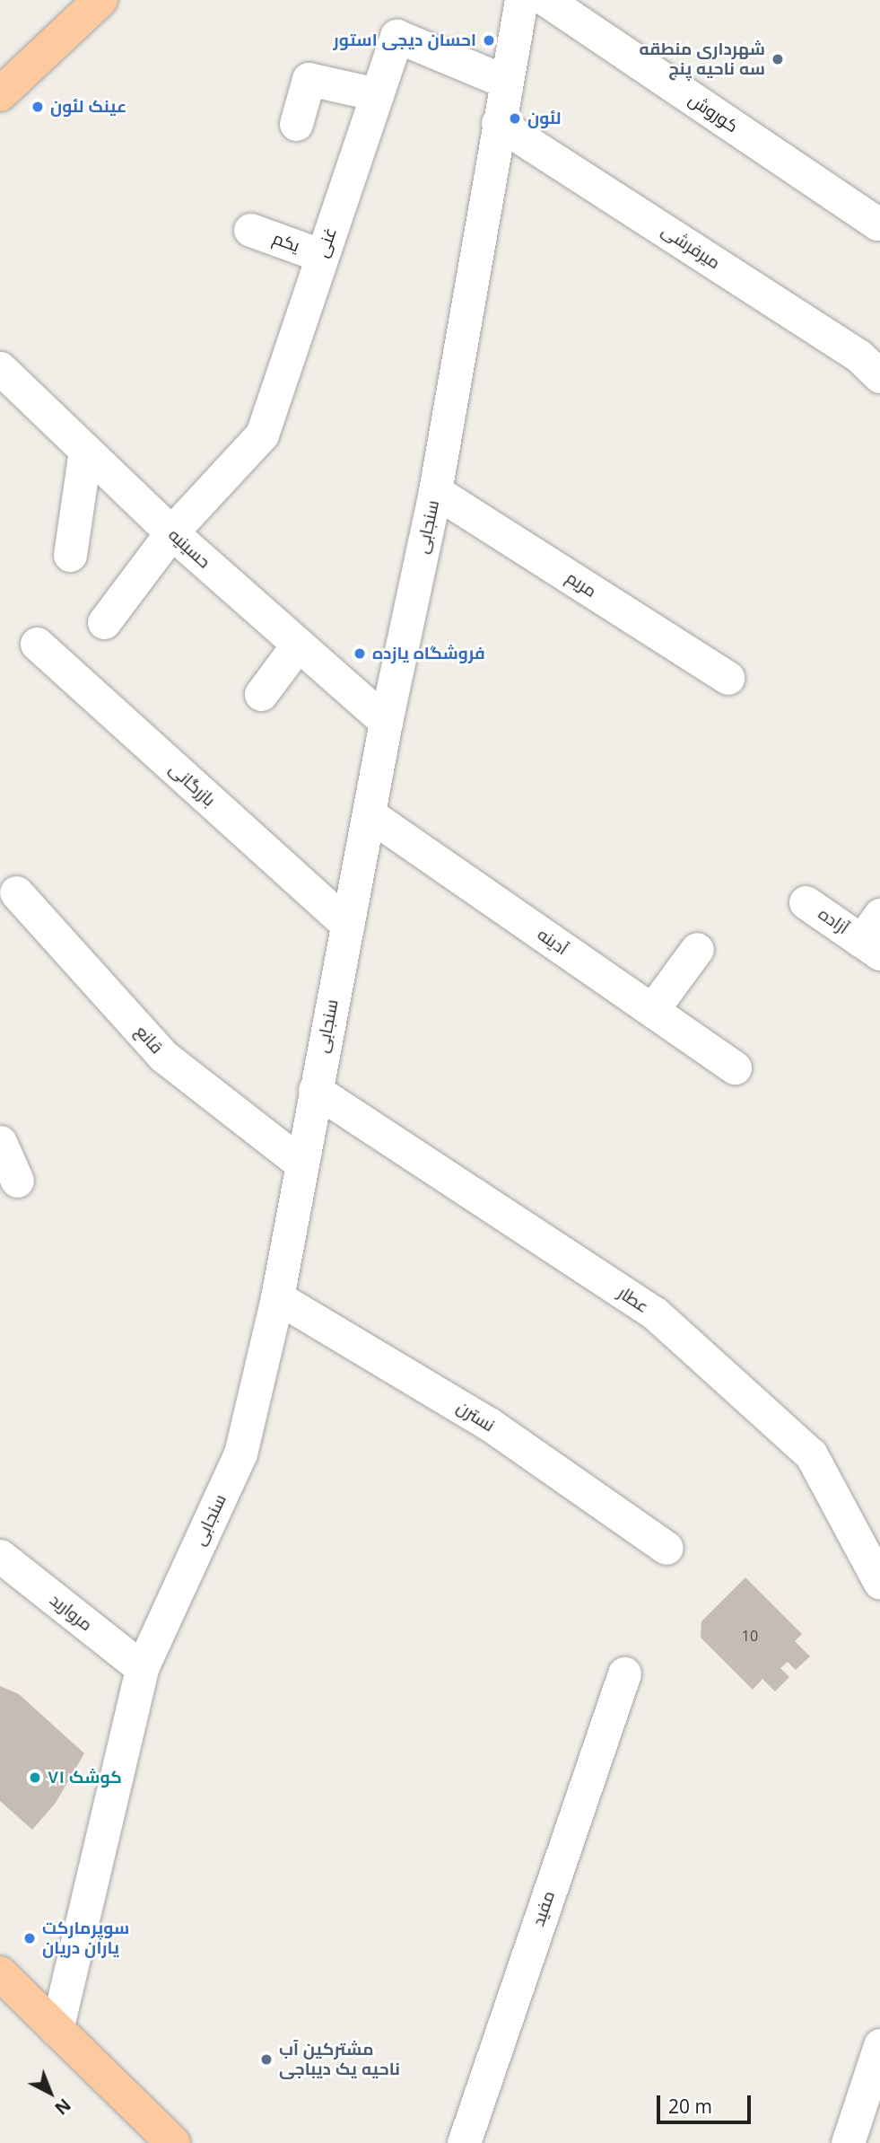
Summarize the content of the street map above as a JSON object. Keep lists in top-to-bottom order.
{
  "streets": {
    "street": [
      "کوروش",
      "یکم",
      "غنی",
      "میرفرشی",
      "سنجابی",
      "حسینیه",
      "مریم",
      "بازرگانی",
      "آزاده",
      "آدینه",
      "قانع",
      "عطار",
      "نسترن",
      "مروارید",
      "مفید"
    ]
  },
  "crossings": [
    ["یکم", "غنی"],
    ["غنی", "سنجابی"],
    ["غنی", "حسینیه"],
    ["میرفرشی", "سنجابی"],
    ["سنجابی", "حسینیه"],
    ["سنجابی", "مریم"],
    ["سنجابی", "بازرگانی"],
    ["سنجابی", "آدینه"],
    ["سنجابی", "قانع"],
    ["سنجابی", "عطار"],
    ["سنجابی", "نسترن"],
    ["سنجابی", "مروارید"]
  ],
  "places": [
    "احسان دیجی استور",
    "شهرداری منطقه سه ناحیه پنج",
    "عینک لئون",
    "لئون",
    "فروشگاه یازده",
    "کوشک ۷۱",
    "سوپرمارکت یاران دریان",
    "مشترکین آب ناحیه یک دیباجی"
  ],
  "house_numbers": ["10"],
  "scale_bar": "20 m",
  "north": "bottom right"
}
